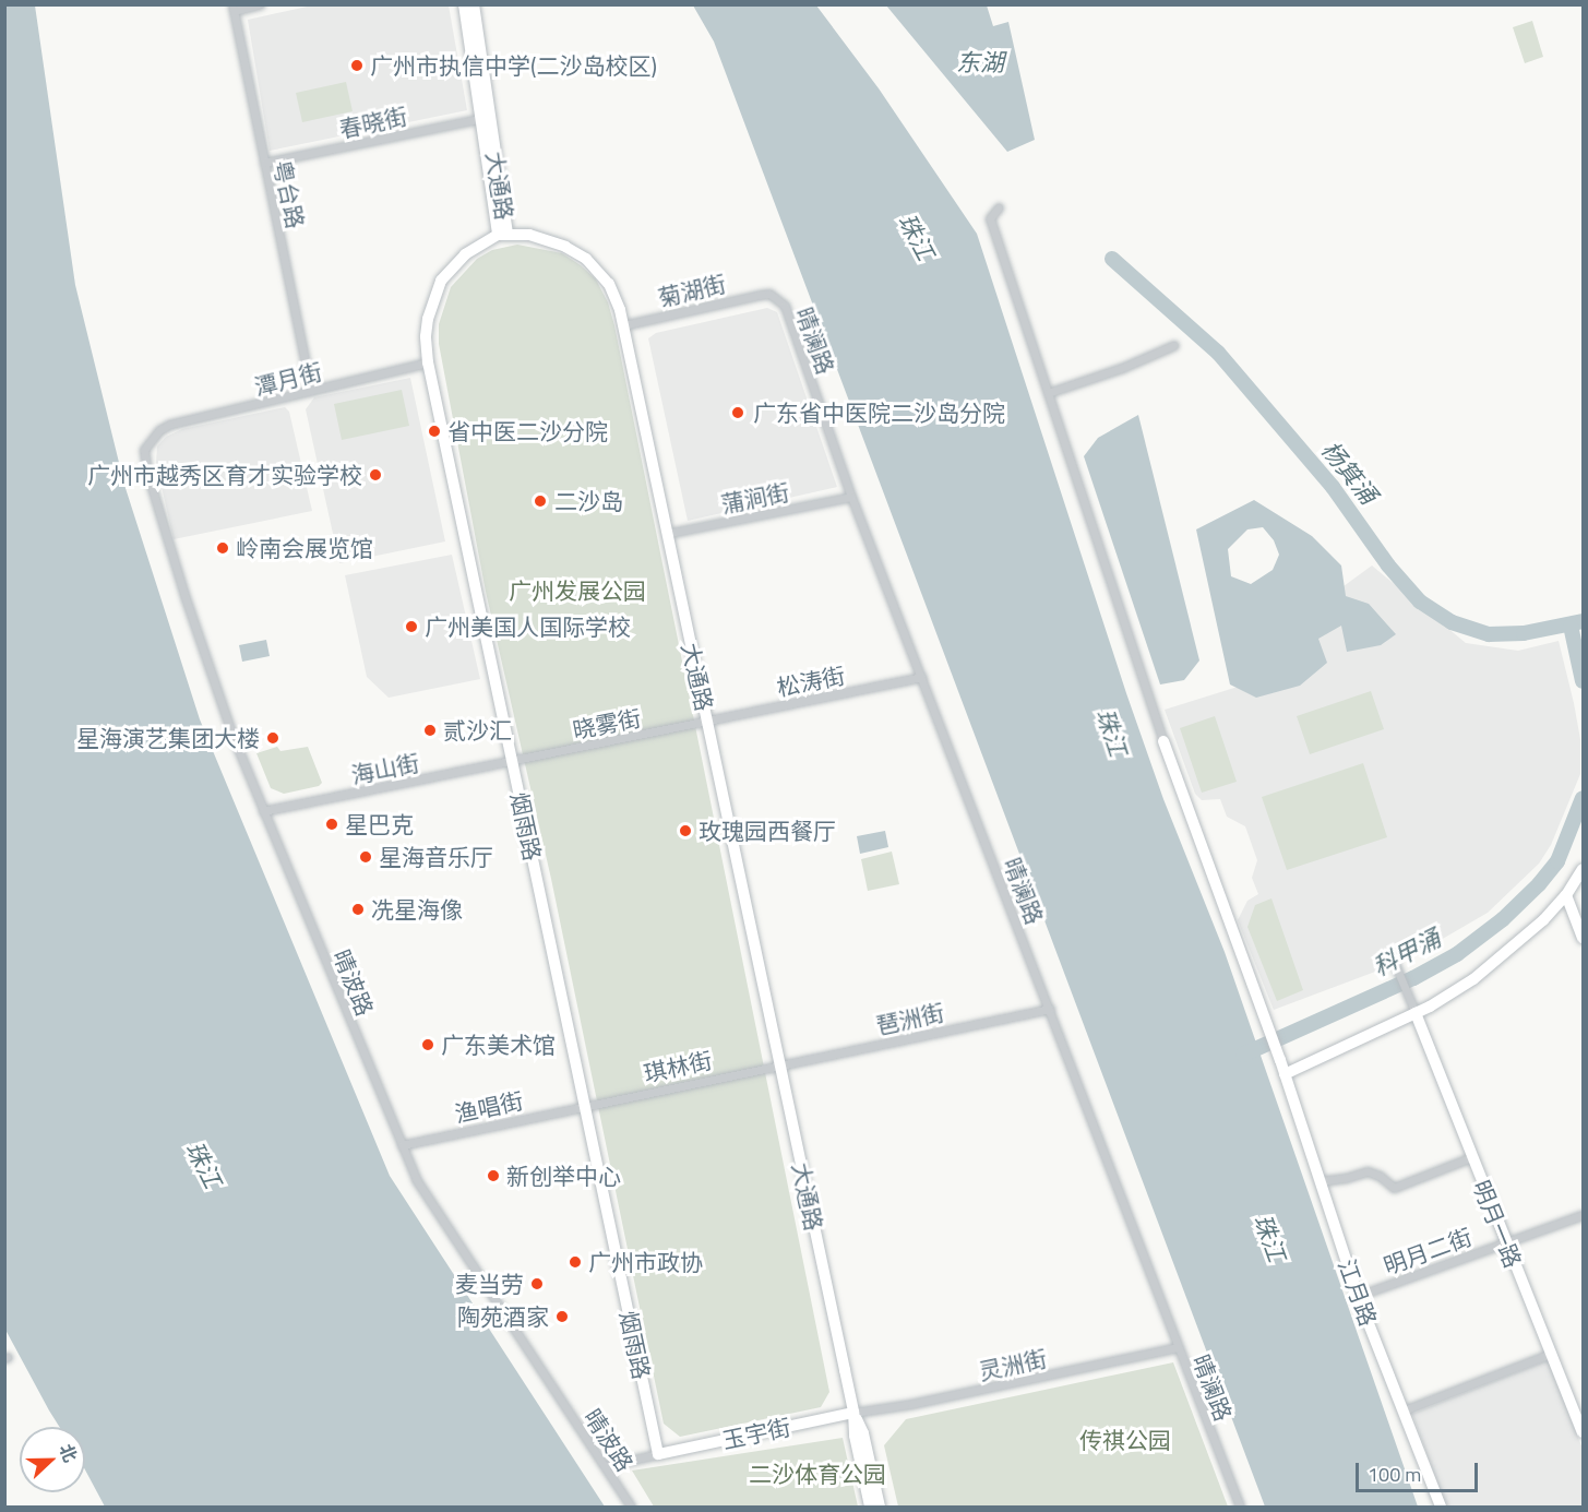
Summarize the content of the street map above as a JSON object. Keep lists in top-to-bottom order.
{
  "streets": {
    "main road": [
      "大通路",
      "烟雨路",
      "明月一路",
      "江月路",
      "玉宇街"
    ],
    "street": [
      "春晓街",
      "粤台路",
      "菊湖街",
      "晴澜路",
      "潭月街",
      "蒲涧街",
      "松涛街",
      "晓雾街",
      "海山街",
      "晴波路",
      "琶洲街",
      "琪林街",
      "渔唱街",
      "明月二街",
      "灵洲街"
    ]
  },
  "crossings": [
    ["春晓街", "大通路"],
    ["春晓街", "粤台路"],
    ["大通路", "菊湖街"],
    ["大通路", "蒲涧街"],
    ["大通路", "松涛街"],
    ["大通路", "晓雾街"],
    ["大通路", "烟雨路"],
    ["大通路", "琶洲街"],
    ["大通路", "琪林街"],
    ["大通路", "灵洲街"],
    ["大通路", "玉宇街"],
    ["粤台路", "潭月街"],
    ["菊湖街", "晴澜路"],
    ["晴澜路", "蒲涧街"],
    ["晴澜路", "松涛街"],
    ["晴澜路", "琶洲街"],
    ["晴澜路", "灵洲街"],
    ["潭月街", "烟雨路"],
    ["潭月街", "晴波路"],
    ["松涛街", "晓雾街"],
    ["晓雾街", "海山街"],
    ["晓雾街", "烟雨路"],
    ["海山街", "烟雨路"],
    ["海山街", "晴波路"],
    ["烟雨路", "琪林街"],
    ["烟雨路", "渔唱街"],
    ["烟雨路", "玉宇街"],
    ["晴波路", "渔唱街"],
    ["琶洲街", "琪林街"],
    ["琪林街", "渔唱街"],
    ["明月一路", "明月二街"],
    ["明月二街", "江月路"],
    ["灵洲街", "玉宇街"]
  ],
  "water": [
    "东湖",
    "珠江",
    "杨箕涌",
    "科甲涌"
  ],
  "parks": ["广州发展公园", "传祺公园", "二沙体育公园"],
  "places": [
    "广州市执信中学(二沙岛校区)",
    "广东省中医院二沙岛分院",
    "省中医二沙分院",
    "广州市越秀区育才实验学校",
    "二沙岛",
    "岭南会展览馆",
    "广州美国人国际学校",
    "贰沙汇",
    "星海演艺集团大楼",
    "星巴克",
    "玫瑰园西餐厅",
    "星海音乐厅",
    "冼星海像",
    "广东美术馆",
    "新创举中心",
    "广州市政协",
    "麦当劳",
    "陶苑酒家"
  ],
  "scale_bar": "100 m",
  "north": "right"
}
